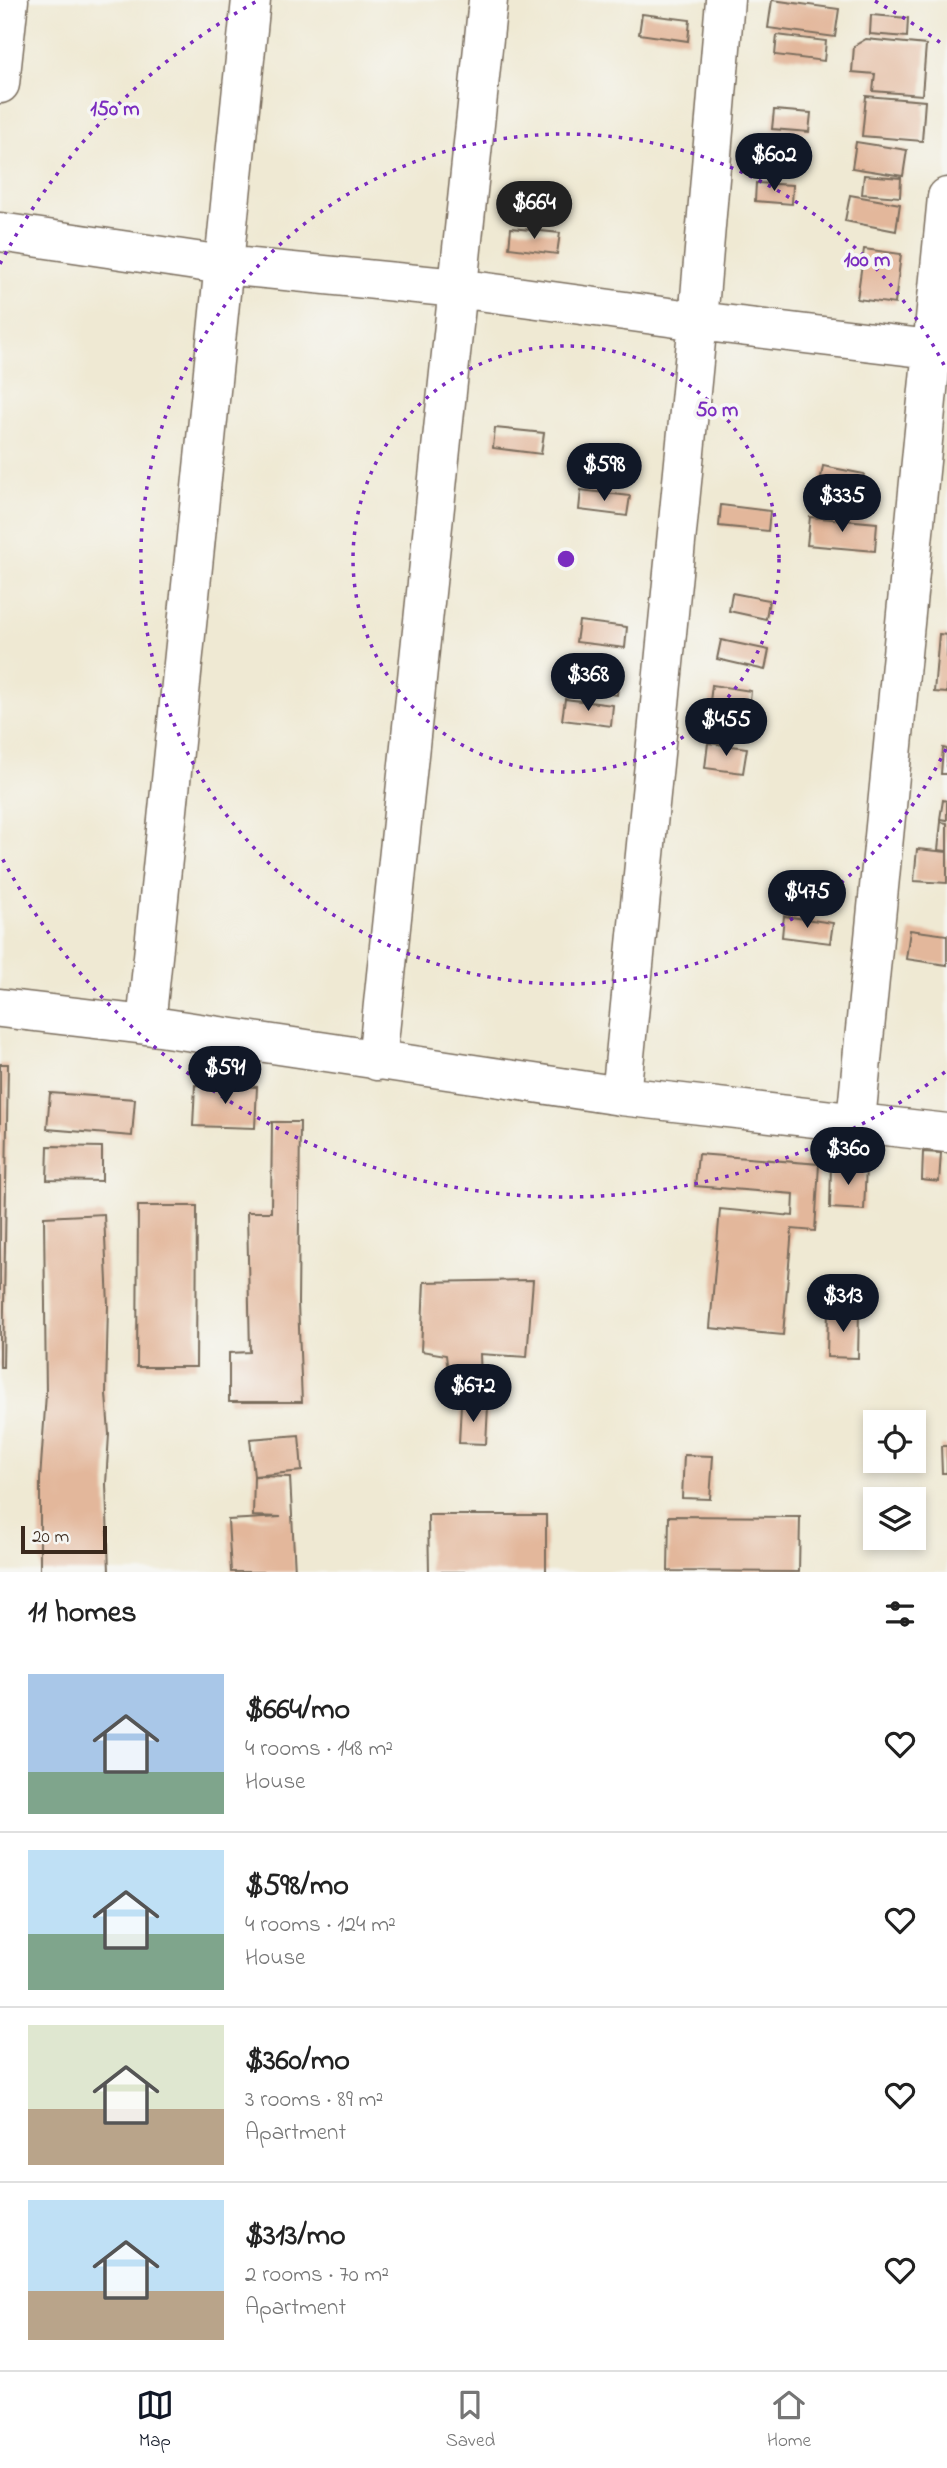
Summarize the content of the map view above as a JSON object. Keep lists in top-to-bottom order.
{
  "scale_bar": "20 m",
  "page": {
    "price": [
      "$602",
      "$664",
      "$598",
      "$335",
      "$368",
      "$455",
      "$475",
      "$591",
      "$360",
      "$313",
      "$672"
    ],
    "scale": "20 m",
    "heading": "11 homes",
    "list": [
      {
        "name": "$664/mo",
        "note": "4 rooms · 148 m² · House"
      },
      {
        "name": "$598/mo",
        "note": "4 rooms · 124 m² · House"
      },
      {
        "name": "$360/mo",
        "note": "3 rooms · 89 m² · Apartment"
      },
      {
        "name": "$313/mo",
        "note": "2 rooms · 70 m² · Apartment"
      }
    ],
    "tabs": ["Map", "Saved", "Home"]
  },
  "rings": ["150 m", "100 m", "50 m"]
}
